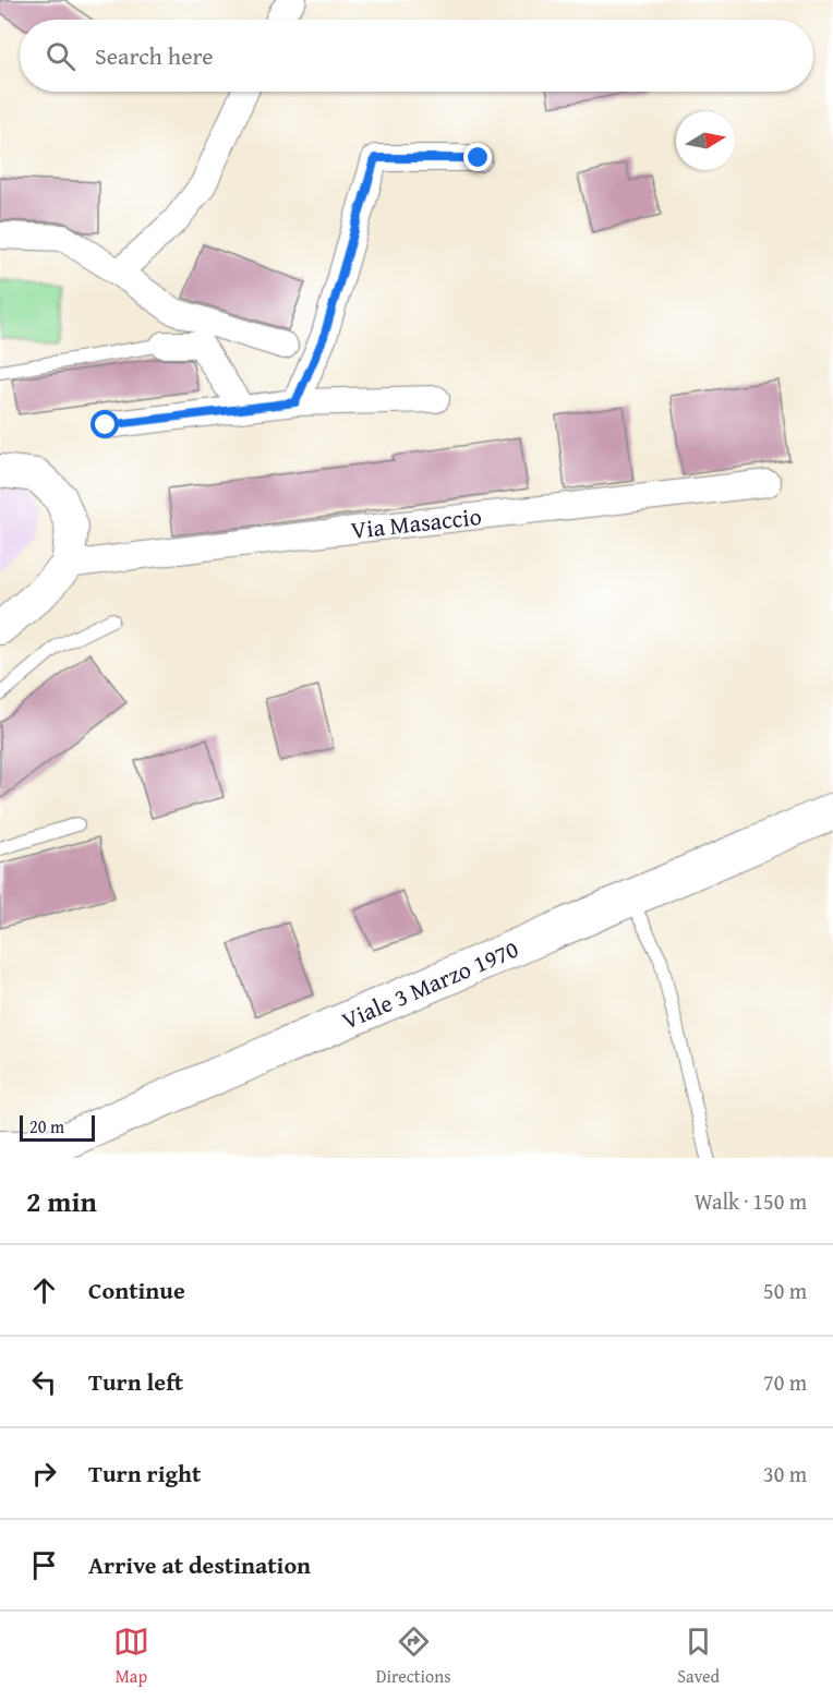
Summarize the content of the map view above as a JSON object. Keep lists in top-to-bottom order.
{
  "streets": {
    "main road": ["Viale 3 Marzo 1970"],
    "street": ["Via Masaccio"]
  },
  "scale_bar": "20 m",
  "north": "right",
  "page": {
    "search": "Search here",
    "scale": "20 m",
    "heading": ["2 min", "Walk · 150 m"],
    "list": [
      ["Continue", "50 m"],
      ["Turn left", "70 m"],
      ["Turn right", "30 m"],
      "Arrive at destination"
    ],
    "nav": ["Map", "Directions", "Saved"]
  }
}
